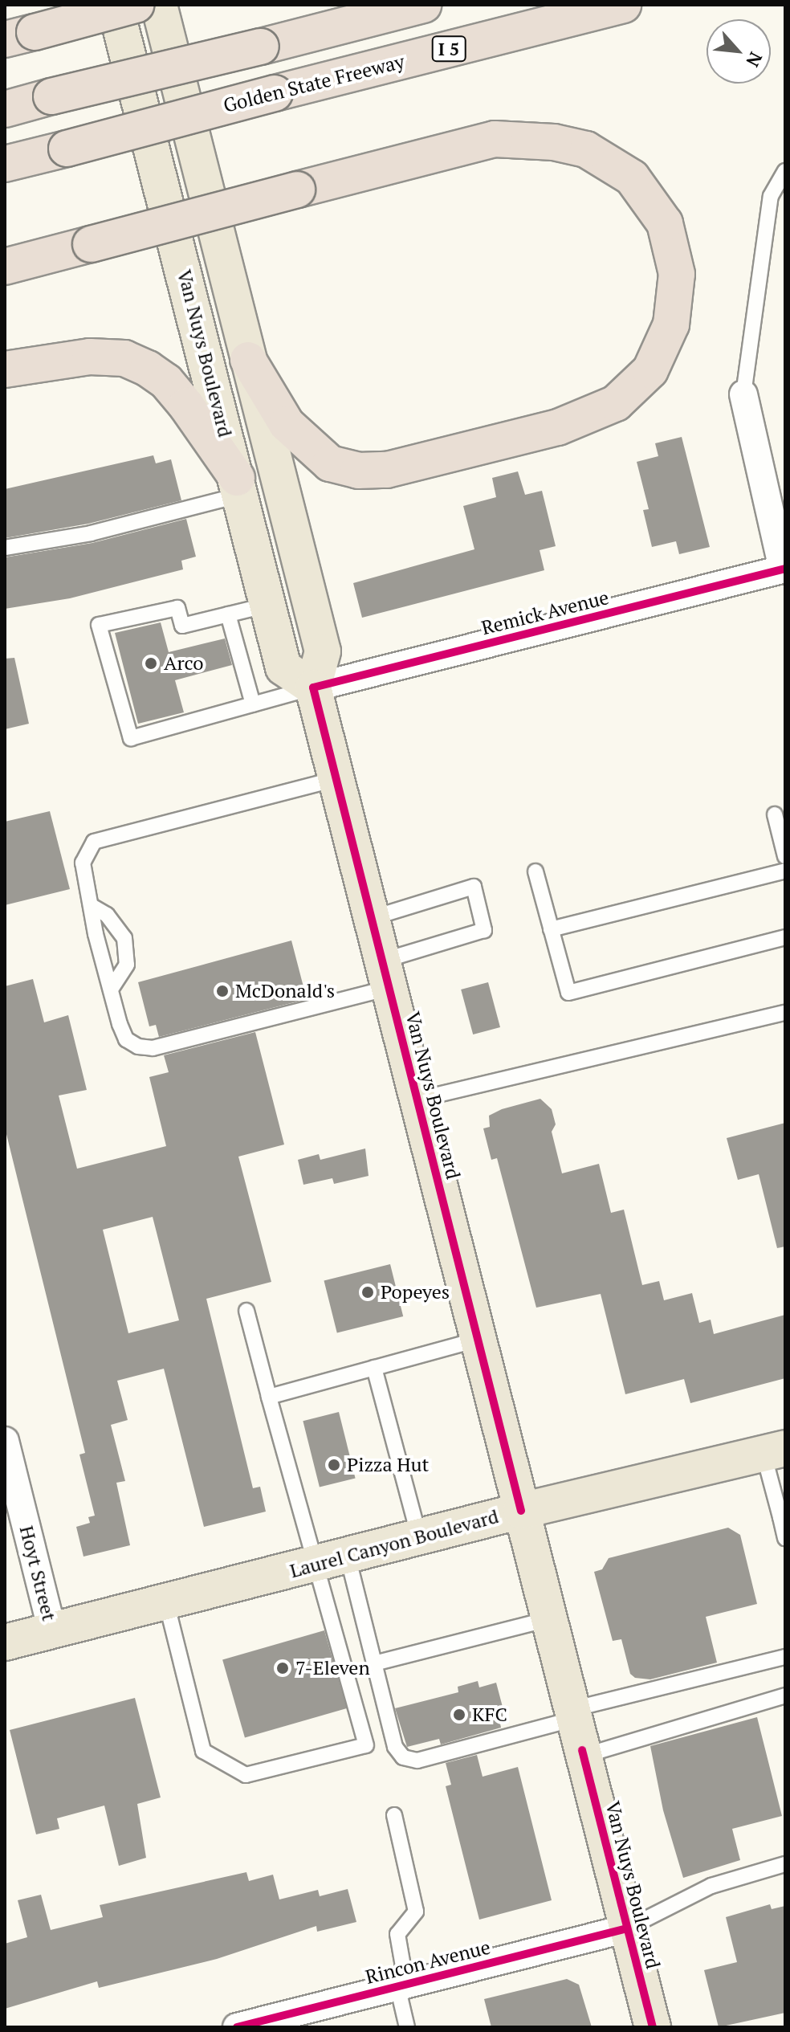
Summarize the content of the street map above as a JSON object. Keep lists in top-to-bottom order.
{
  "streets": {
    "highway": ["I 5", "Golden State Freeway"],
    "main road": ["Van Nuys Boulevard", "Laurel Canyon Boulevard"],
    "street": ["Remick Avenue", "Hoyt Street", "Rincon Avenue"]
  },
  "crossings": [
    ["Van Nuys Boulevard", "Remick Avenue"],
    ["Van Nuys Boulevard", "Laurel Canyon Boulevard"],
    ["Van Nuys Boulevard", "Rincon Avenue"],
    ["Laurel Canyon Boulevard", "Hoyt Street"]
  ],
  "places": [
    "Arco",
    "McDonald's",
    "Popeyes",
    "Pizza Hut",
    "7-Eleven",
    "KFC"
  ],
  "north": "bottom right"
}
